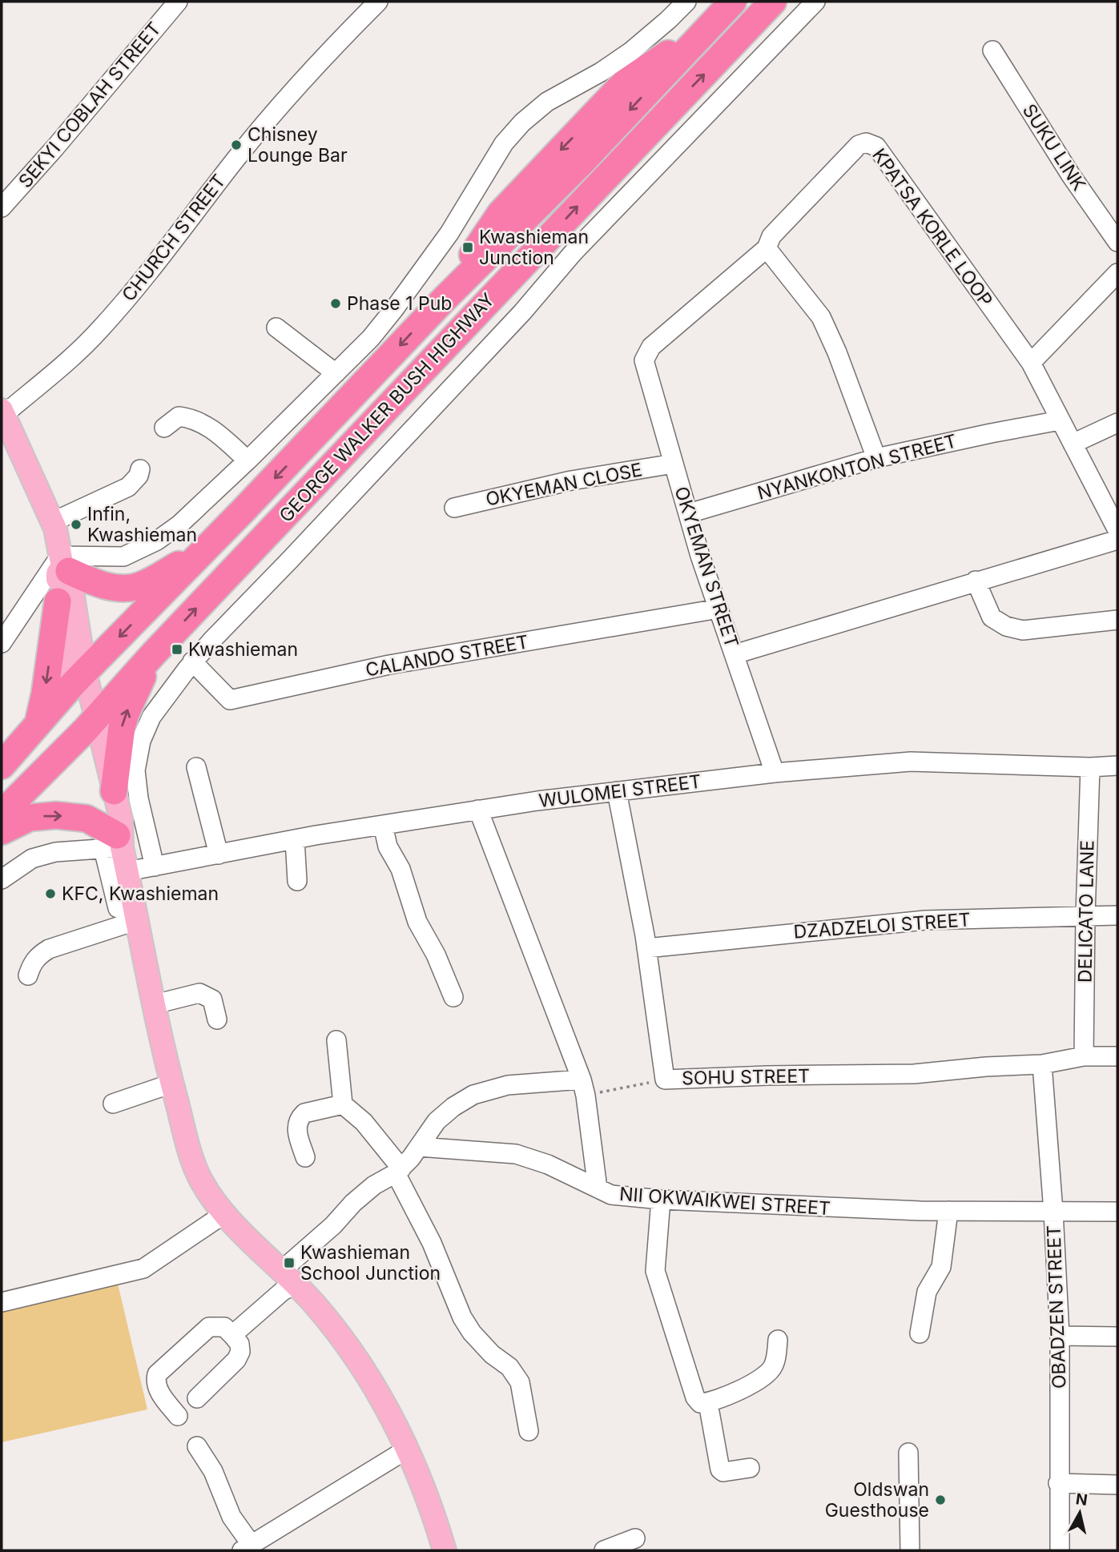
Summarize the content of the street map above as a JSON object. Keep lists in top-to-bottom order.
{
  "streets": {
    "highway": ["GEORGE WALKER BUSH HIGHWAY"],
    "street": [
      "SEKYI COBLAH STREET",
      "SUKU LINK",
      "KPATSA KORLE LOOP",
      "CHURCH STREET",
      "NYANKONTON STREET",
      "OKYEMAN CLOSE",
      "OKYEMAN STREET",
      "CALANDO STREET",
      "WULOMEI STREET",
      "DELICATO LANE",
      "DZADZELOI STREET",
      "SOHU STREET",
      "NII OKWAIKWEI STREET",
      "OBADZEN STREET"
    ]
  },
  "crossings": [
    ["KPATSA KORLE LOOP", "NYANKONTON STREET"],
    ["KPATSA KORLE LOOP", "OKYEMAN STREET"],
    ["NYANKONTON STREET", "OKYEMAN STREET"],
    ["OKYEMAN CLOSE", "OKYEMAN STREET"],
    ["OKYEMAN STREET", "CALANDO STREET"],
    ["OKYEMAN STREET", "WULOMEI STREET"],
    ["WULOMEI STREET", "DELICATO LANE"],
    ["WULOMEI STREET", "SOHU STREET"],
    ["WULOMEI STREET", "NII OKWAIKWEI STREET"],
    ["DELICATO LANE", "DZADZELOI STREET"],
    ["DELICATO LANE", "SOHU STREET"],
    ["DZADZELOI STREET", "SOHU STREET"],
    ["SOHU STREET", "OBADZEN STREET"],
    ["NII OKWAIKWEI STREET", "OBADZEN STREET"]
  ],
  "places": {
    "other": [
      "Chisney Lounge Bar",
      "Phase 1 Pub",
      "Infin, Kwashieman",
      "KFC, Kwashieman",
      "Oldswan Guesthouse"
    ],
    "transit": ["Kwashieman Junction", "Kwashieman", "Kwashieman School Junction"]
  },
  "north": "top"
}
